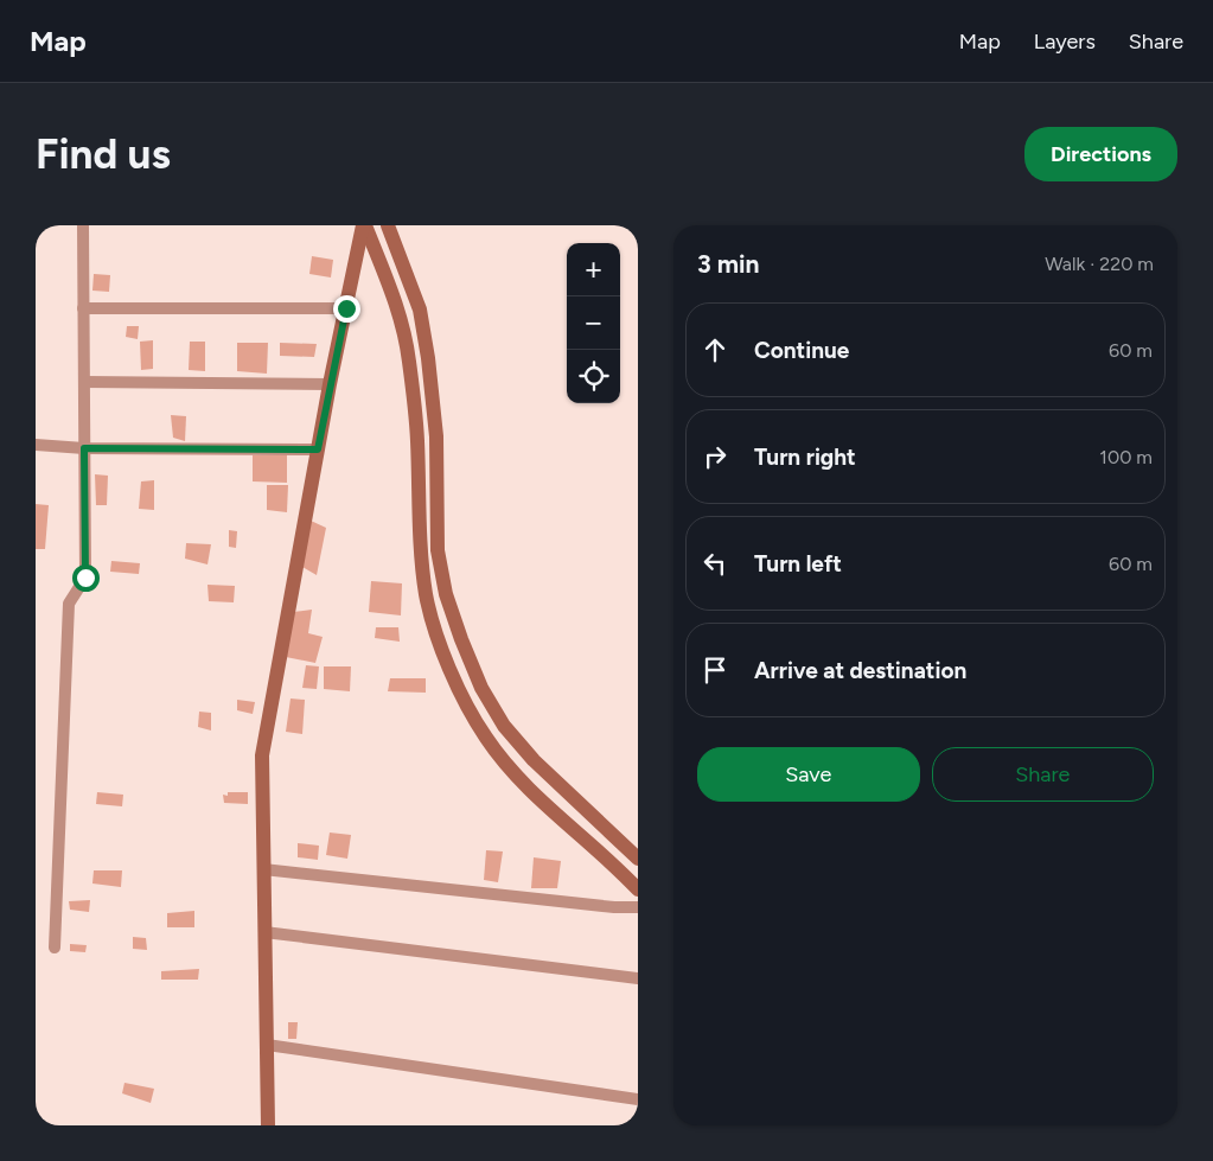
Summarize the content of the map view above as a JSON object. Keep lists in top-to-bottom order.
{
  "page": {
    "header": "Map",
    "nav": ["Map", "Layers", "Share"],
    "buttons": [
      "Directions",
      ["Save", "Share"]
    ],
    "title": "Find us",
    "heading": ["3 min", "Walk · 220 m"],
    "map_buttons": ["+", "−"],
    "list": [
      ["Continue", "60 m"],
      ["Turn right", "100 m"],
      ["Turn left", "60 m"],
      "Arrive at destination"
    ]
  }
}
